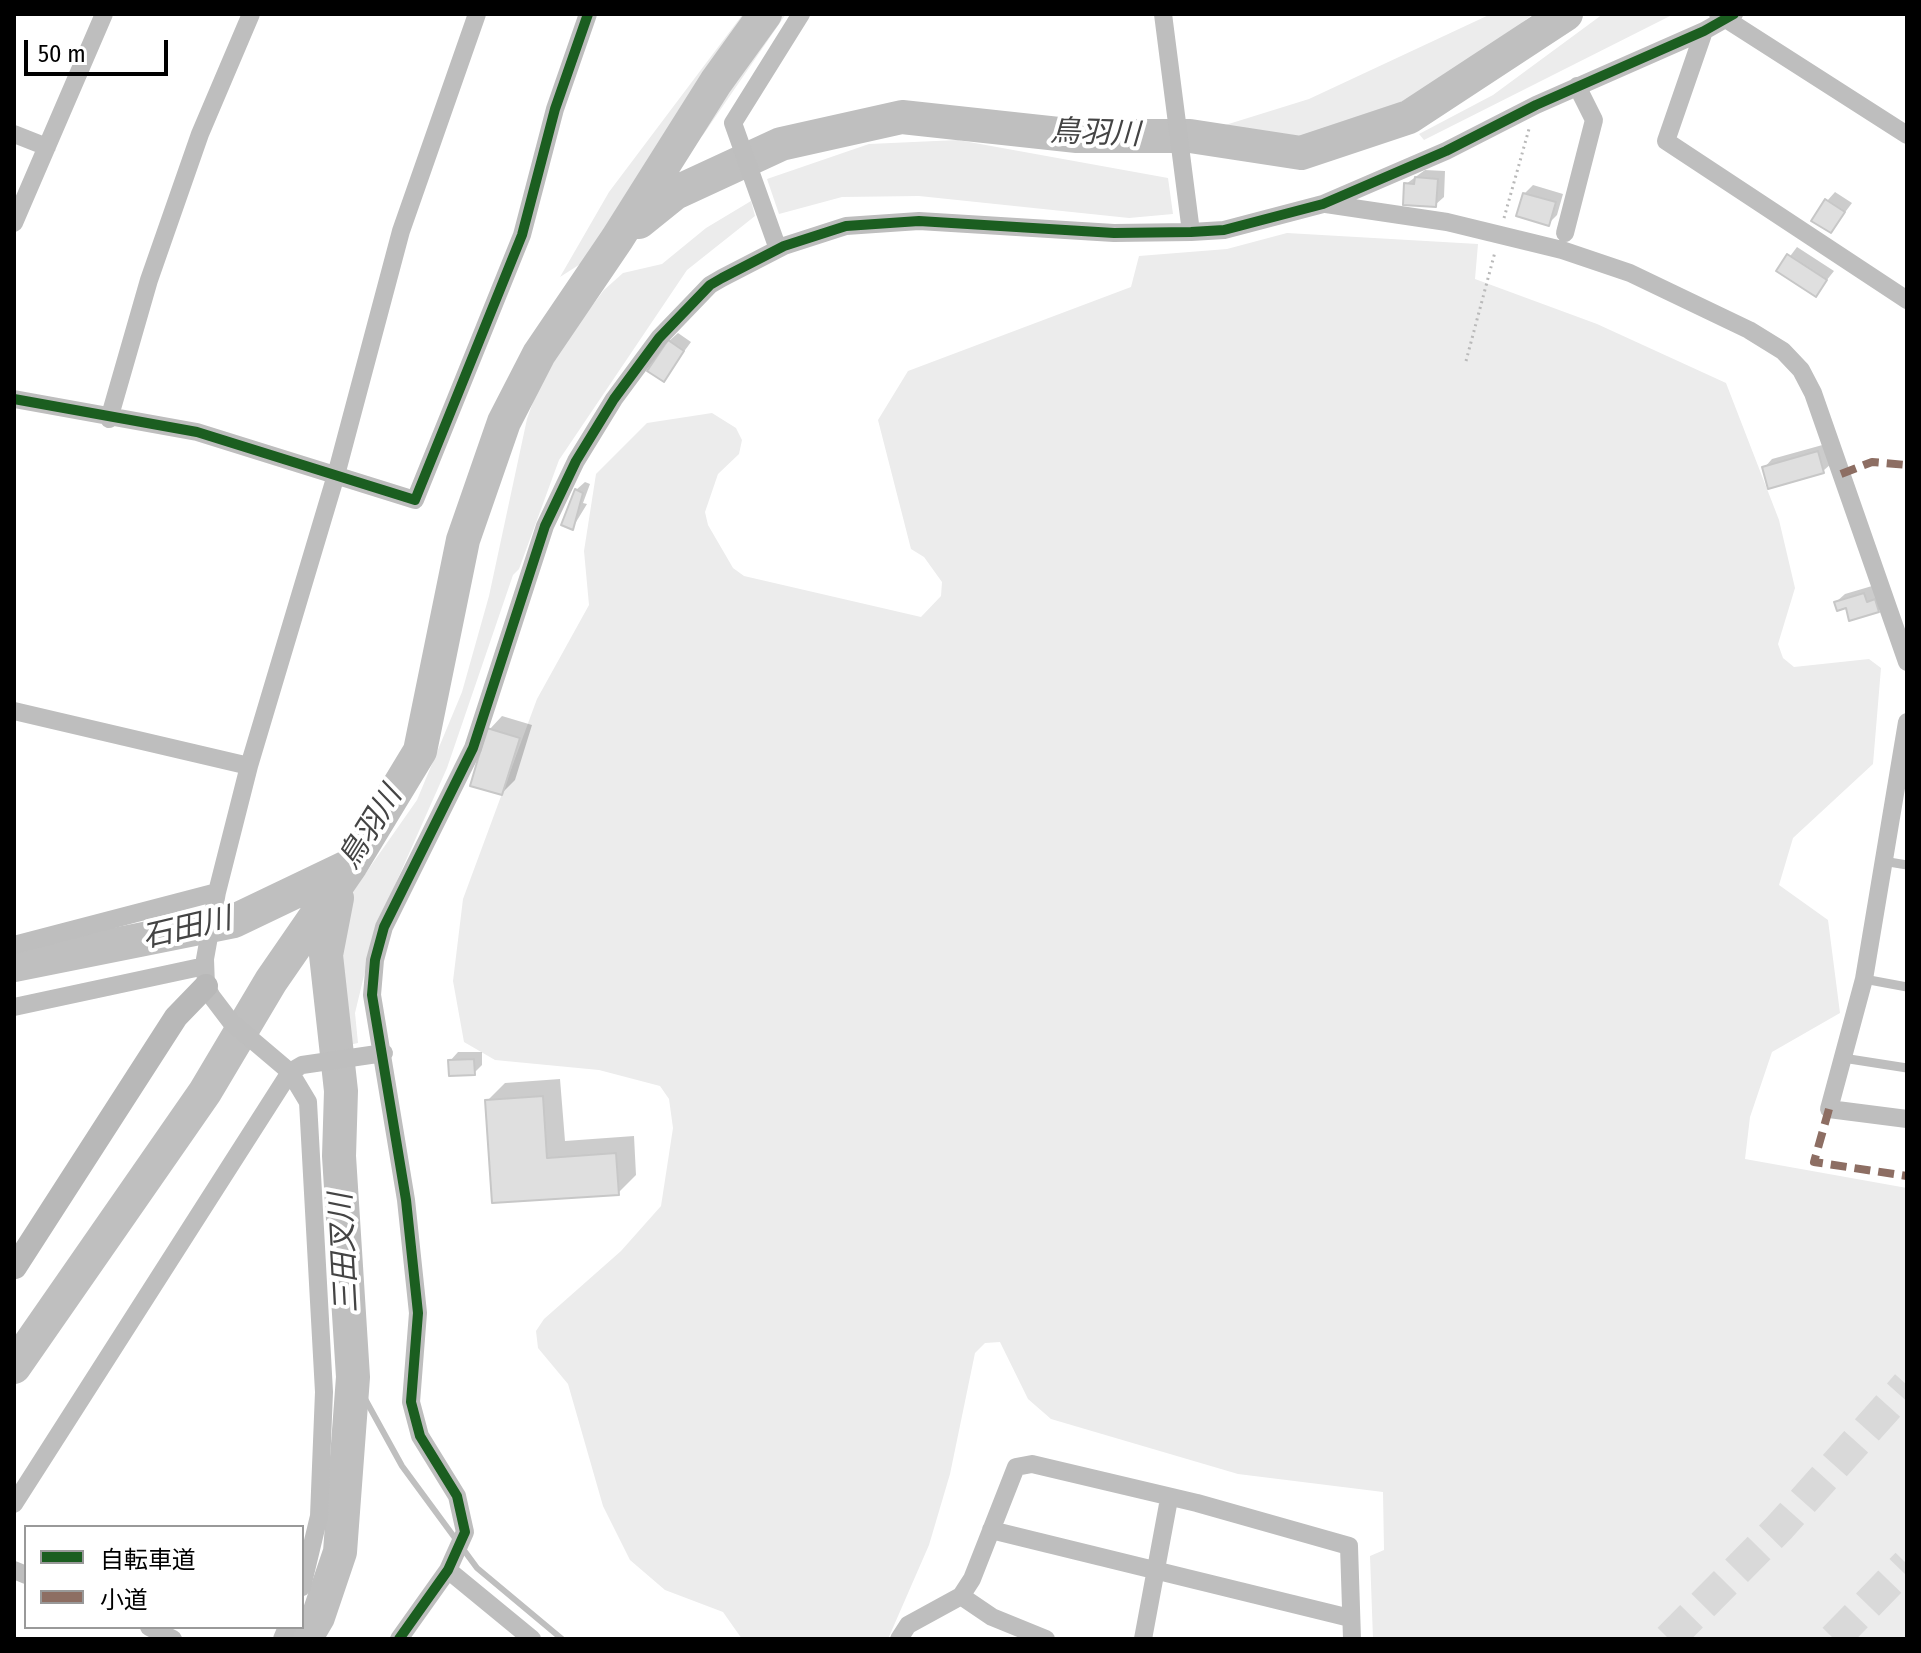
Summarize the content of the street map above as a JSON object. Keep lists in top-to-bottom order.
{
  "water": ["鳥羽川", "石田川", "三田叉川"],
  "legend": ["自転車道", "小道"],
  "scale_bar": "50 m"
}
